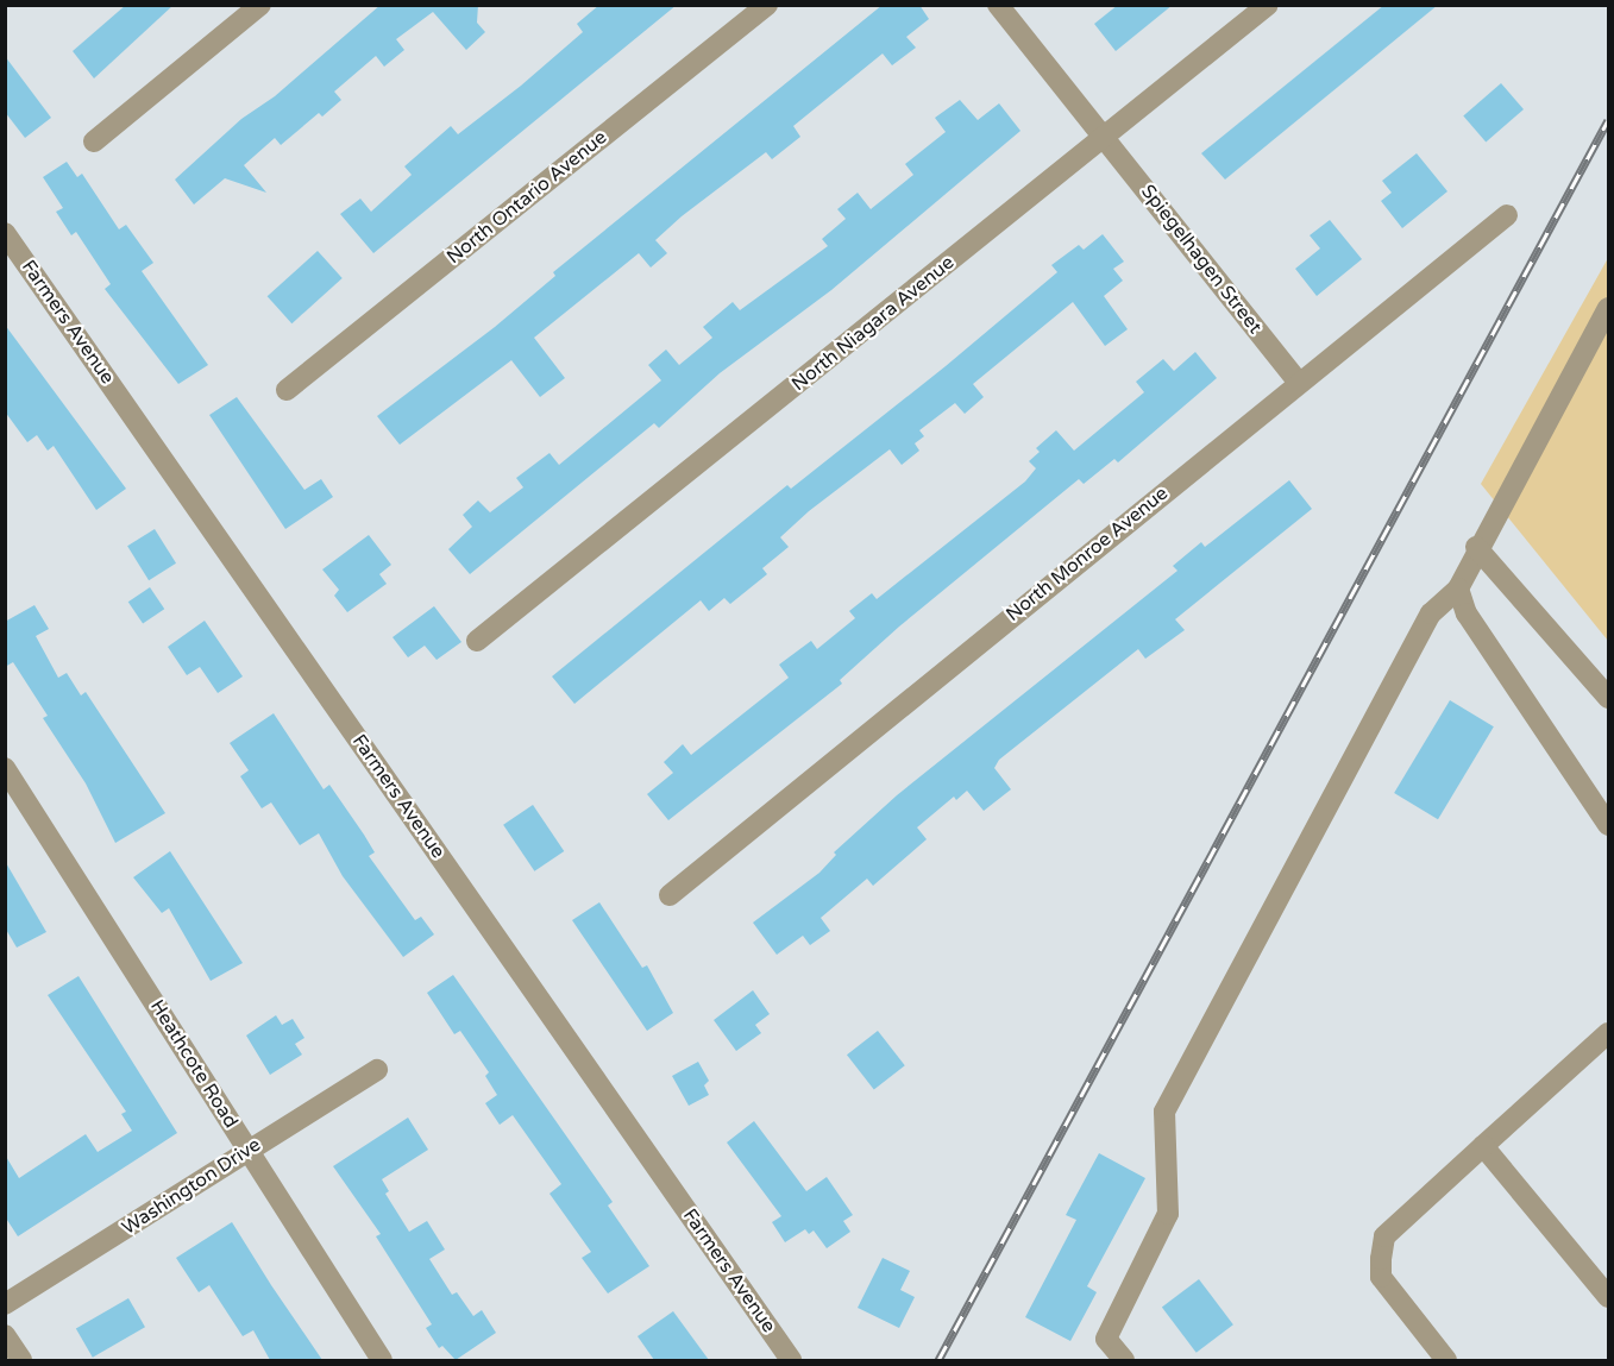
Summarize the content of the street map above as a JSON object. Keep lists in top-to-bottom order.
{
  "streets": {
    "street": [
      "North Ontario Avenue",
      "Spiegelhagen Street",
      "Farmers Avenue",
      "North Niagara Avenue",
      "North Monroe Avenue",
      "Heathcote Road",
      "Washington Drive"
    ]
  },
  "crossings": [
    ["Spiegelhagen Street", "North Niagara Avenue"],
    ["Spiegelhagen Street", "North Monroe Avenue"],
    ["Heathcote Road", "Washington Drive"]
  ]
}
